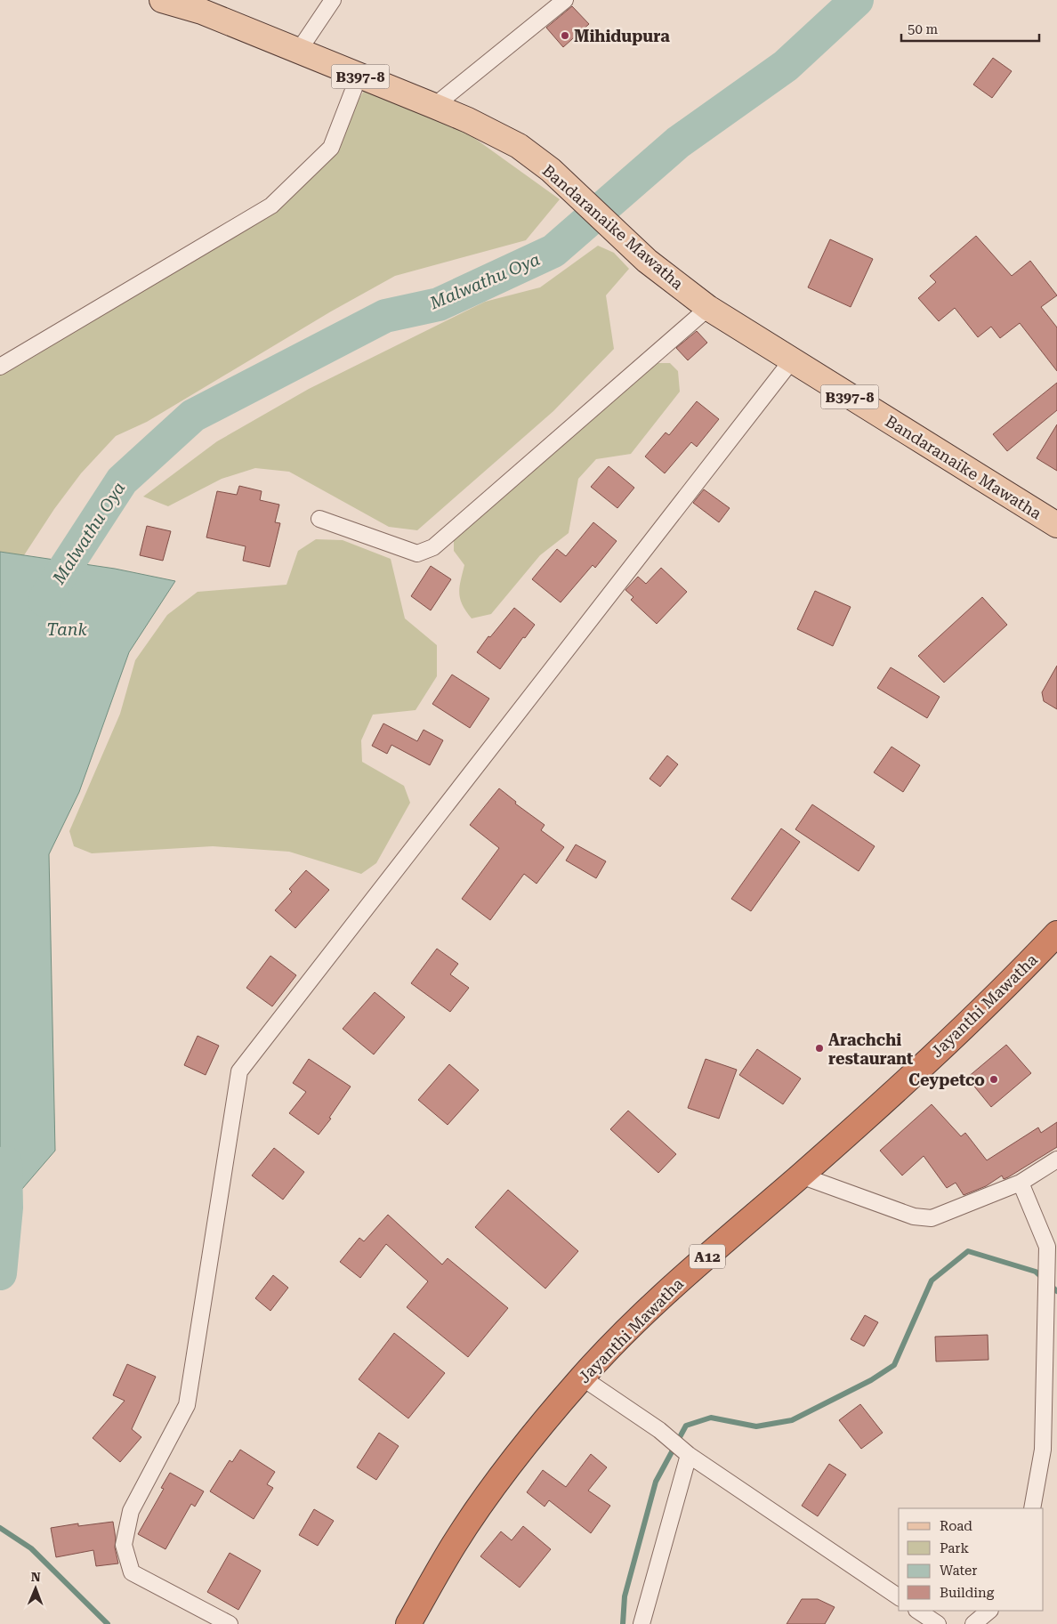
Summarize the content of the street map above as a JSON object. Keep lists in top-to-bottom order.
{
  "streets": {
    "highway": ["Jayanthi Mawatha", "A12"],
    "main road": ["B397-8", "Bandaranaike Mawatha"]
  },
  "water": ["Malwathu Oya", "Tank"],
  "places": ["Mihidupura", "Arachchi restaurant", "Ceypetco"],
  "legend": [
    "Road",
    "Park",
    "Water",
    "Building"
  ],
  "scale_bar": "50 m",
  "north": "top"
}
